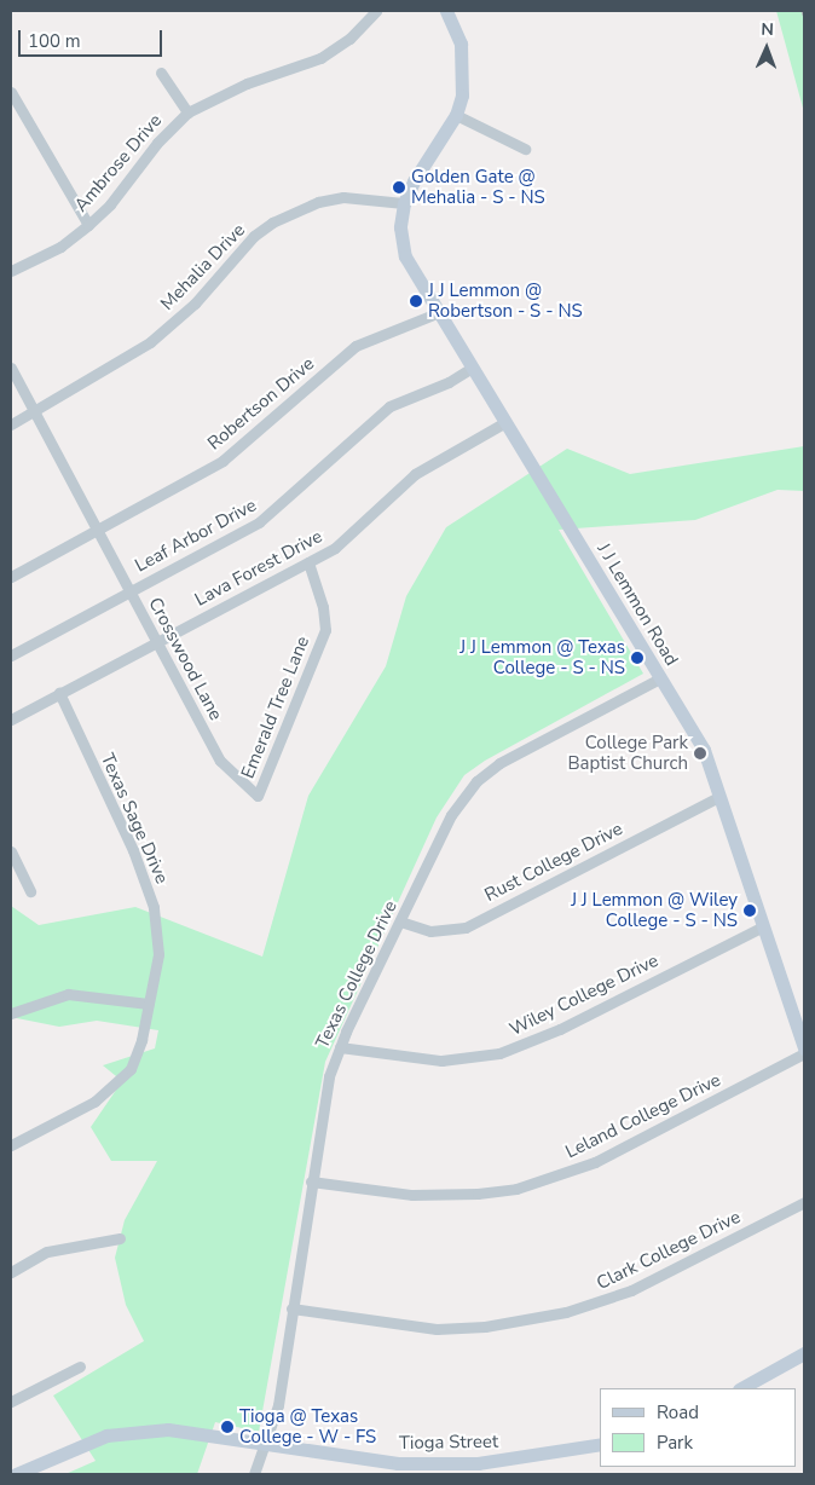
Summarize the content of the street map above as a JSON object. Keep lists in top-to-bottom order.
{
  "streets": {
    "street": [
      "Ambrose Drive",
      "Mehalia Drive",
      "Robertson Drive",
      "Leaf Arbor Drive",
      "Lava Forest Drive",
      "J J Lemmon Road",
      "Crosswood Lane",
      "Emerald Tree Lane",
      "Texas Sage Drive",
      "Rust College Drive",
      "Texas College Drive",
      "Wiley College Drive",
      "Leland College Drive",
      "Clark College Drive",
      "Tioga Street"
    ]
  },
  "crossings": [
    ["Mehalia Drive", "J J Lemmon Road"],
    ["Mehalia Drive", "Crosswood Lane"],
    ["Robertson Drive", "J J Lemmon Road"],
    ["Robertson Drive", "Crosswood Lane"],
    ["Leaf Arbor Drive", "J J Lemmon Road"],
    ["Leaf Arbor Drive", "Crosswood Lane"],
    ["Lava Forest Drive", "J J Lemmon Road"],
    ["Lava Forest Drive", "Crosswood Lane"],
    ["Lava Forest Drive", "Emerald Tree Lane"],
    ["Lava Forest Drive", "Texas Sage Drive"],
    ["J J Lemmon Road", "Rust College Drive"],
    ["J J Lemmon Road", "Texas College Drive"],
    ["J J Lemmon Road", "Wiley College Drive"],
    ["Crosswood Lane", "Emerald Tree Lane"],
    ["Rust College Drive", "Texas College Drive"],
    ["Texas College Drive", "Wiley College Drive"],
    ["Texas College Drive", "Leland College Drive"],
    ["Texas College Drive", "Clark College Drive"],
    ["Texas College Drive", "Tioga Street"]
  ],
  "places": [
    "Golden Gate @ Mehalia - S - NS",
    "J J Lemmon @ Robertson - S - NS",
    "J J Lemmon @ Texas College - S - NS",
    "College Park Baptist Church",
    "J J Lemmon @ Wiley College - S - NS",
    "Tioga @ Texas College - W - FS"
  ],
  "legend": ["Road", "Park"],
  "scale_bar": "100 m",
  "north": "top"
}
